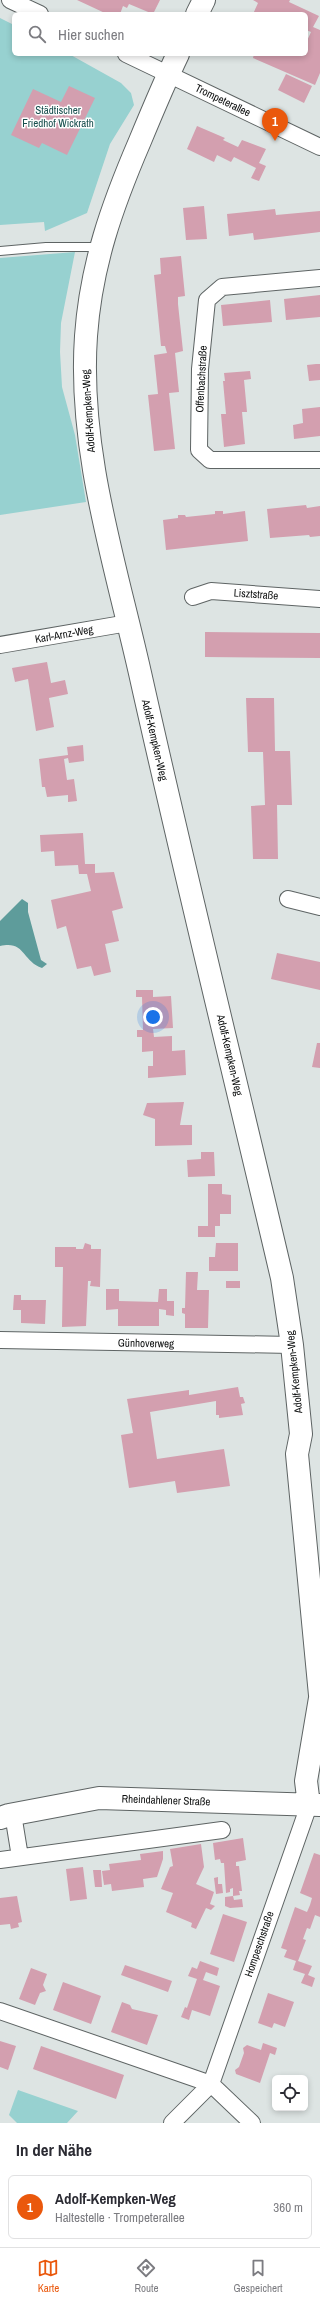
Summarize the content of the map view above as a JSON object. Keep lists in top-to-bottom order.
{
  "streets": {
    "main road": ["Adolf-Kempken-Weg", "Rheindahlener Straße"],
    "street": [
      "Trompeterallee",
      "Offenbachstraße",
      "Lisztstraße",
      "Karl-Arnz-Weg",
      "Günhoverweg",
      "Hompeschstraße"
    ]
  },
  "crossings": [
    ["Trompeterallee", "Adolf-Kempken-Weg"],
    ["Adolf-Kempken-Weg", "Karl-Arnz-Weg"],
    ["Adolf-Kempken-Weg", "Günhoverweg"],
    ["Rheindahlener Straße", "Hompeschstraße"]
  ],
  "parks": ["Städtischer Friedhof Wickrath"],
  "page": {
    "search": "Hier suchen",
    "pins": "1",
    "heading": "In der Nähe",
    "list": [
      {
        "mark": "1",
        "name": "Adolf-Kempken-Weg",
        "note": "Haltestelle · Trompeterallee",
        "value": "360 m"
      }
    ],
    "nav": ["Karte", "Route", "Gespeichert"]
  }
}
